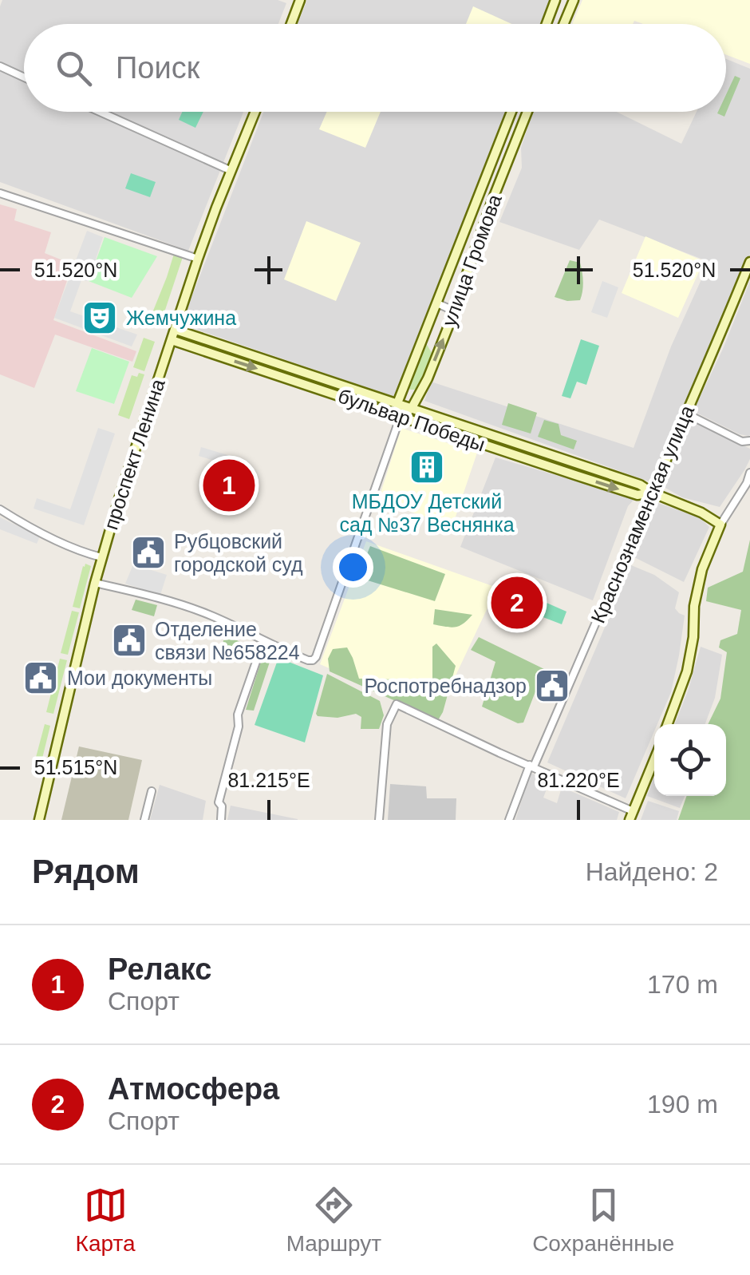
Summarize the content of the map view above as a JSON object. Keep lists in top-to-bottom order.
{
  "streets": {
    "street": [
      "улица Громова",
      "бульвар Победы",
      "проспект Ленина",
      "Краснознаменская улица"
    ]
  },
  "crossings": [
    ["улица Громова", "бульвар Победы"],
    ["бульвар Победы", "проспект Ленина"],
    ["бульвар Победы", "Краснознаменская улица"]
  ],
  "places": {
    "theatre": ["Жемчужина"],
    "building": ["МБДОУ Детский сад №37 Веснянка"],
    "public building": [
      "Рубцовский городской суд",
      "Отделение связи №658224",
      "Мои документы",
      "Роспотребнадзор"
    ]
  },
  "page": {
    "search": "Поиск",
    "pins": ["1", "2"],
    "heading": ["Рядом", "Найдено: 2"],
    "list": [
      {
        "mark": "1",
        "name": "Релакс",
        "note": "Спорт",
        "value": "170 m"
      },
      {
        "mark": "2",
        "name": "Атмосфера",
        "note": "Спорт",
        "value": "190 m"
      }
    ],
    "nav": ["Карта", "Маршрут", "Сохранённые"]
  },
  "coordinates": [
    "51.520°N",
    "51.515°N",
    "81.215°E",
    "81.220°E"
  ]
}
